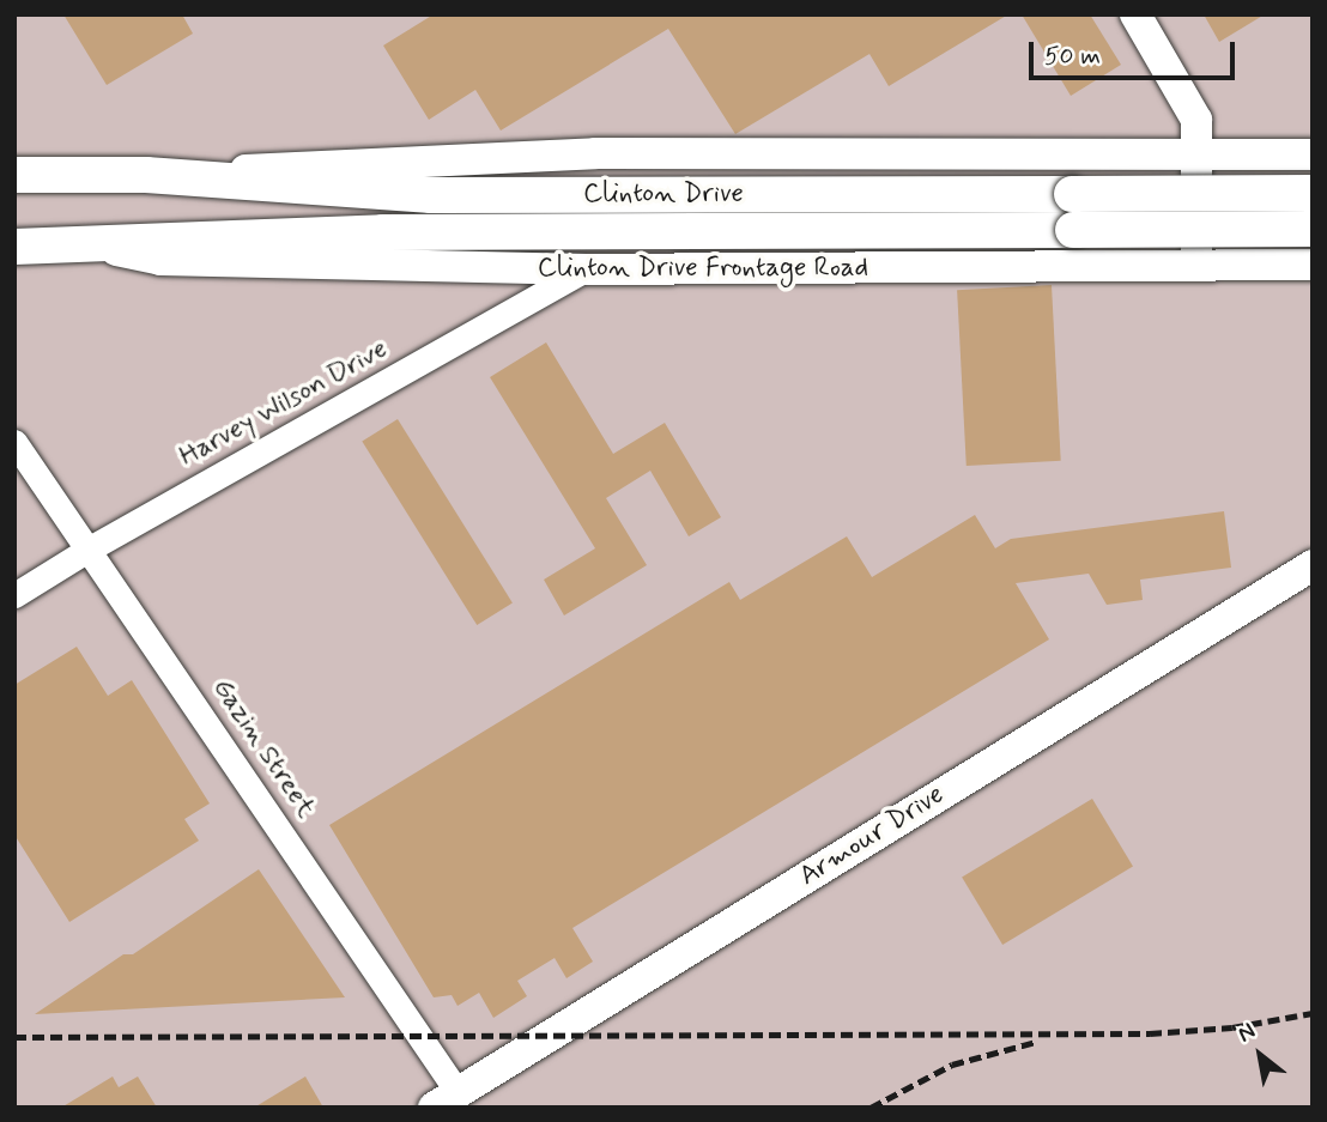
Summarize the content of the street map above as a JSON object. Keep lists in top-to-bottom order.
{
  "streets": {
    "main road": ["Clinton Drive"],
    "street": [
      "Clinton Drive Frontage Road",
      "Harvey Wilson Drive",
      "Gazin Street",
      "Armour Drive"
    ]
  },
  "crossings": [
    ["Clinton Drive", "Clinton Drive Frontage Road"],
    ["Clinton Drive Frontage Road", "Harvey Wilson Drive"],
    ["Harvey Wilson Drive", "Gazin Street"],
    ["Gazin Street", "Armour Drive"]
  ],
  "scale_bar": "50 m",
  "north": "top left"
}
